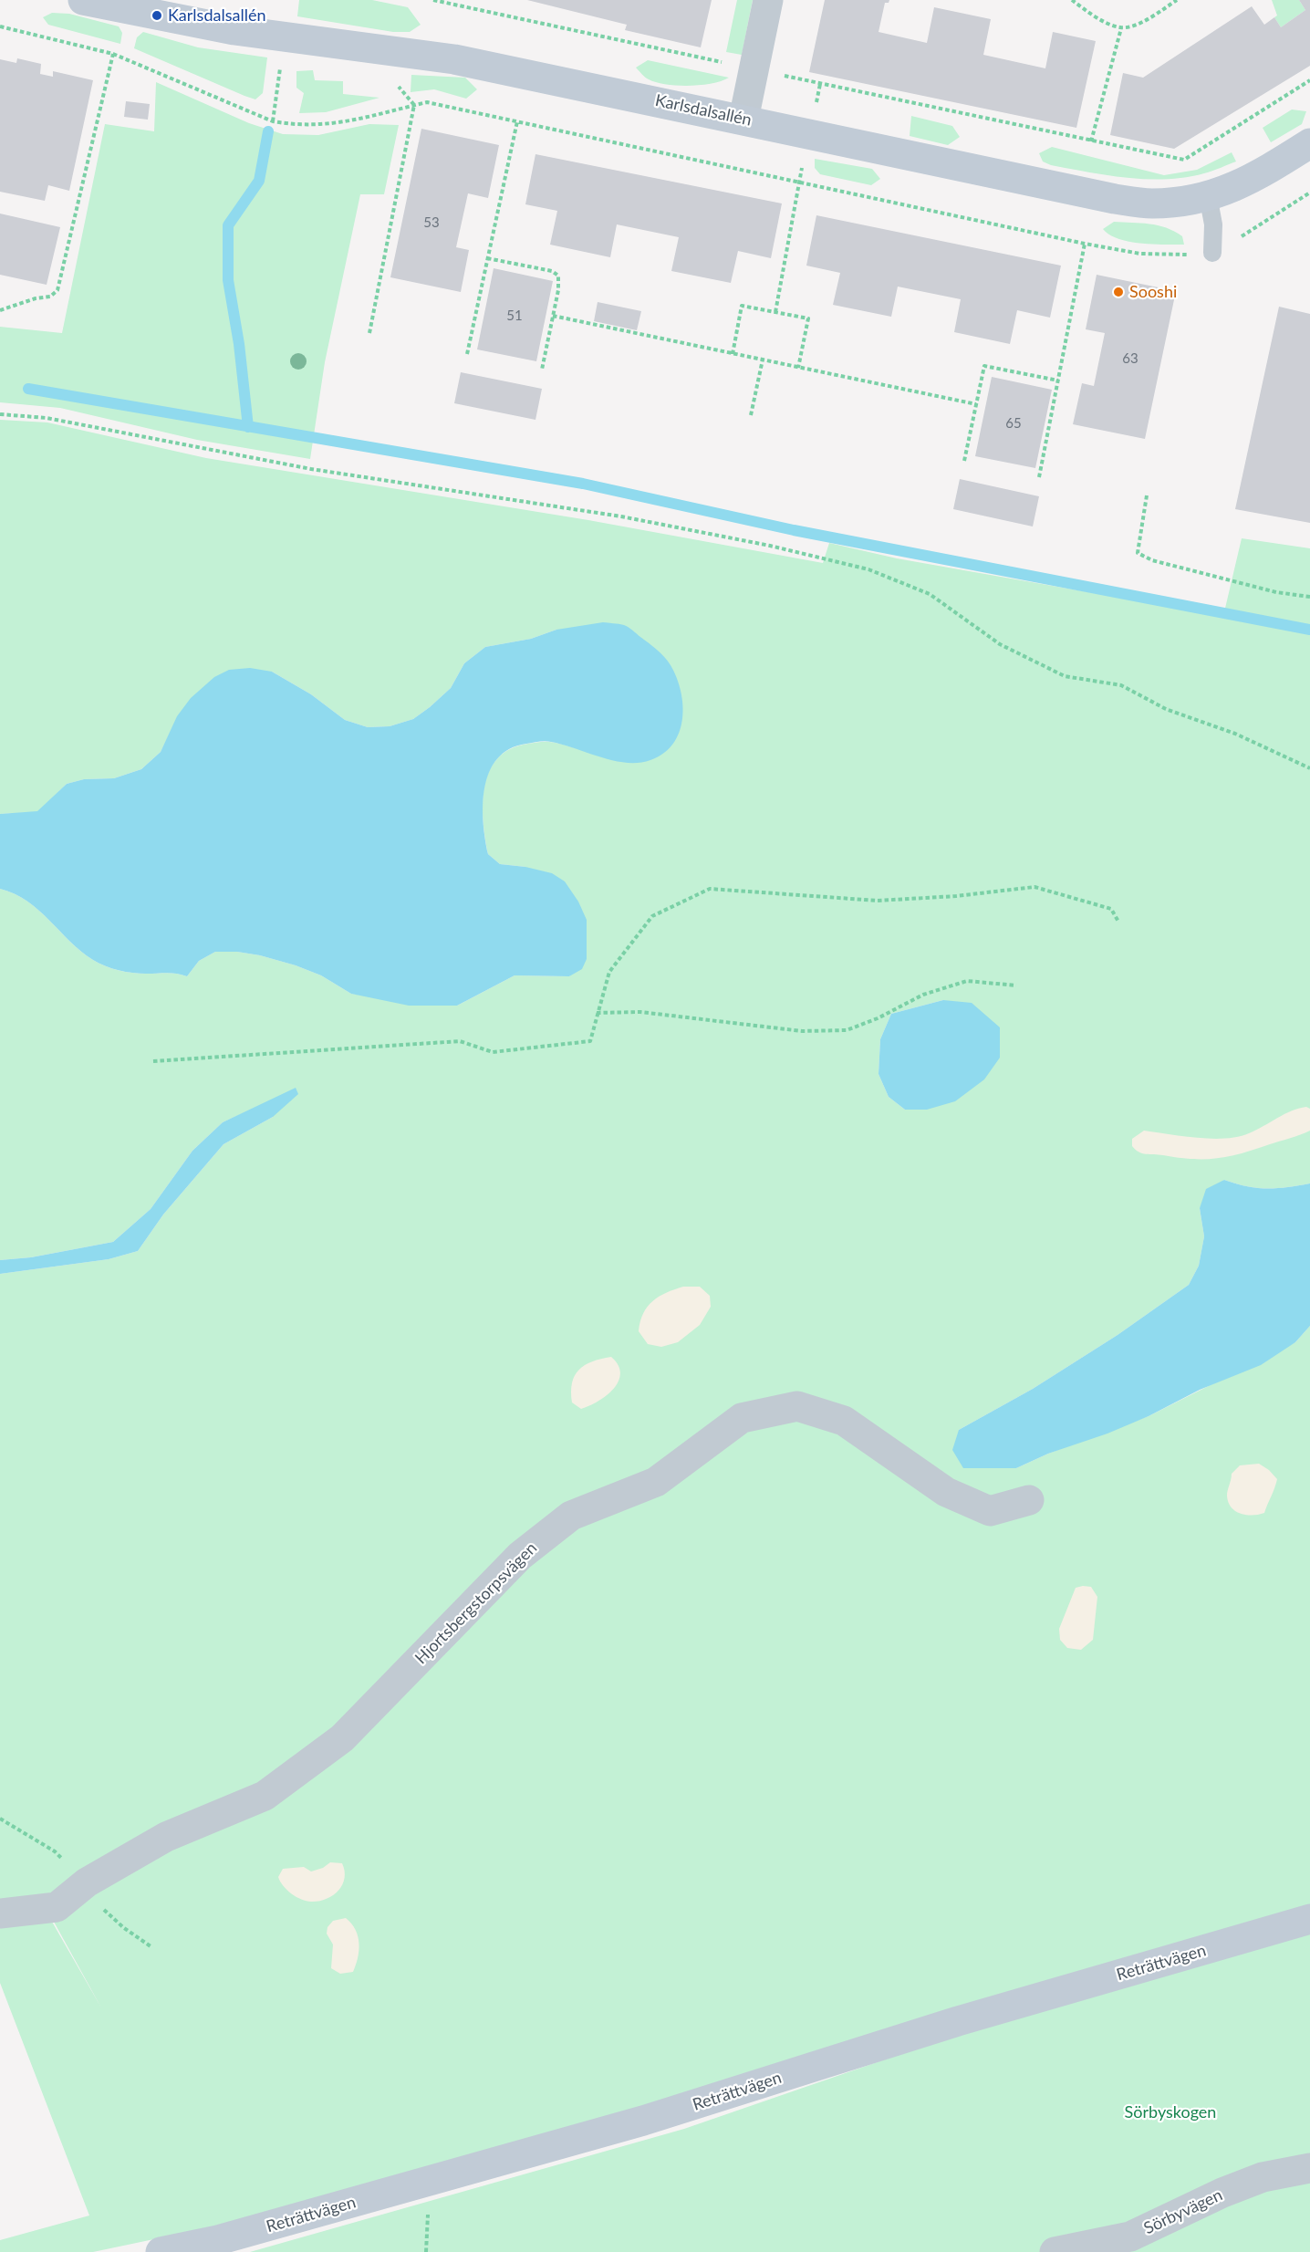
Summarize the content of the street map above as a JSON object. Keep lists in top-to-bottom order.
{
  "streets": {
    "street": [
      "Karlsdalsallén",
      "Hjortsbergstorpsvägen",
      "Reträttvägen",
      "Sörbyvägen"
    ]
  },
  "parks": ["Sörbyskogen"],
  "places": ["Karlsdalsallén", "Sooshi"],
  "house_numbers": [
    "53",
    "51",
    "63",
    "65"
  ]
}
